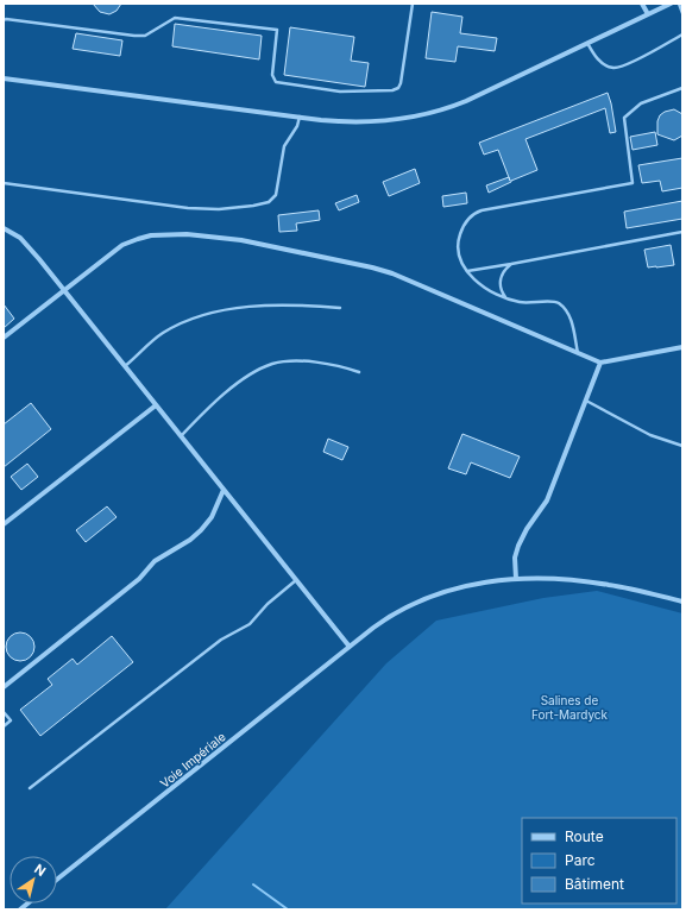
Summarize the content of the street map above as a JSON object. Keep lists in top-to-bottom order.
{
  "streets": {
    "street": ["Voie Impériale"]
  },
  "parks": ["Salines de Fort-Mardyck"],
  "legend": ["Route", "Parc", "Bâtiment"],
  "north": "top right"
}
